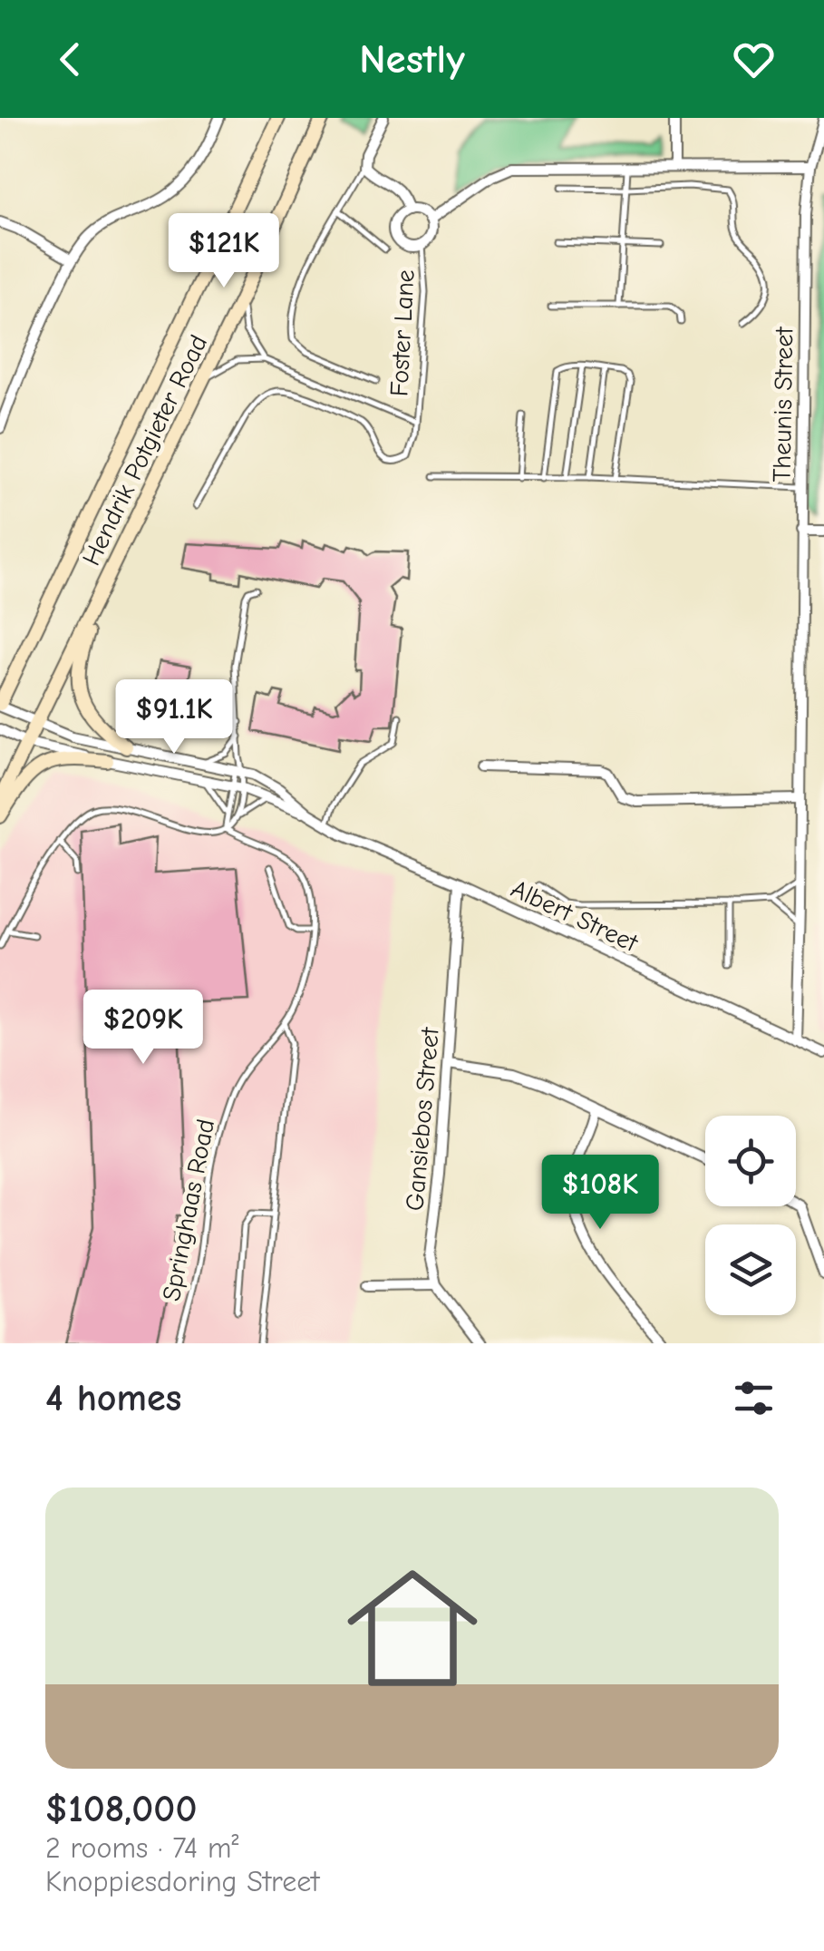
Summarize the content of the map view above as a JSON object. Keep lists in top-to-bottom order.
{
  "streets": {
    "main road": ["Hendrik Potgieter Road"],
    "street": ["Theunis Street", "Albert Street", "Gansiebos Street"],
    "lane": ["Foster Lane", "Springhaas Road"]
  },
  "crossings": [
    ["Theunis Street", "Albert Street"],
    ["Hendrik Potgieter Road", "Albert Street"],
    ["Albert Street", "Gansiebos Street"]
  ],
  "page": {
    "header": "Nestly",
    "price": [
      "$121K",
      "$91.1K",
      "$209K",
      "$108K"
    ],
    "heading": "4 homes",
    "list": [
      {
        "name": "$108,000",
        "note": "2 rooms · 74 m² · Knoppiesdoring Street"
      }
    ]
  }
}
